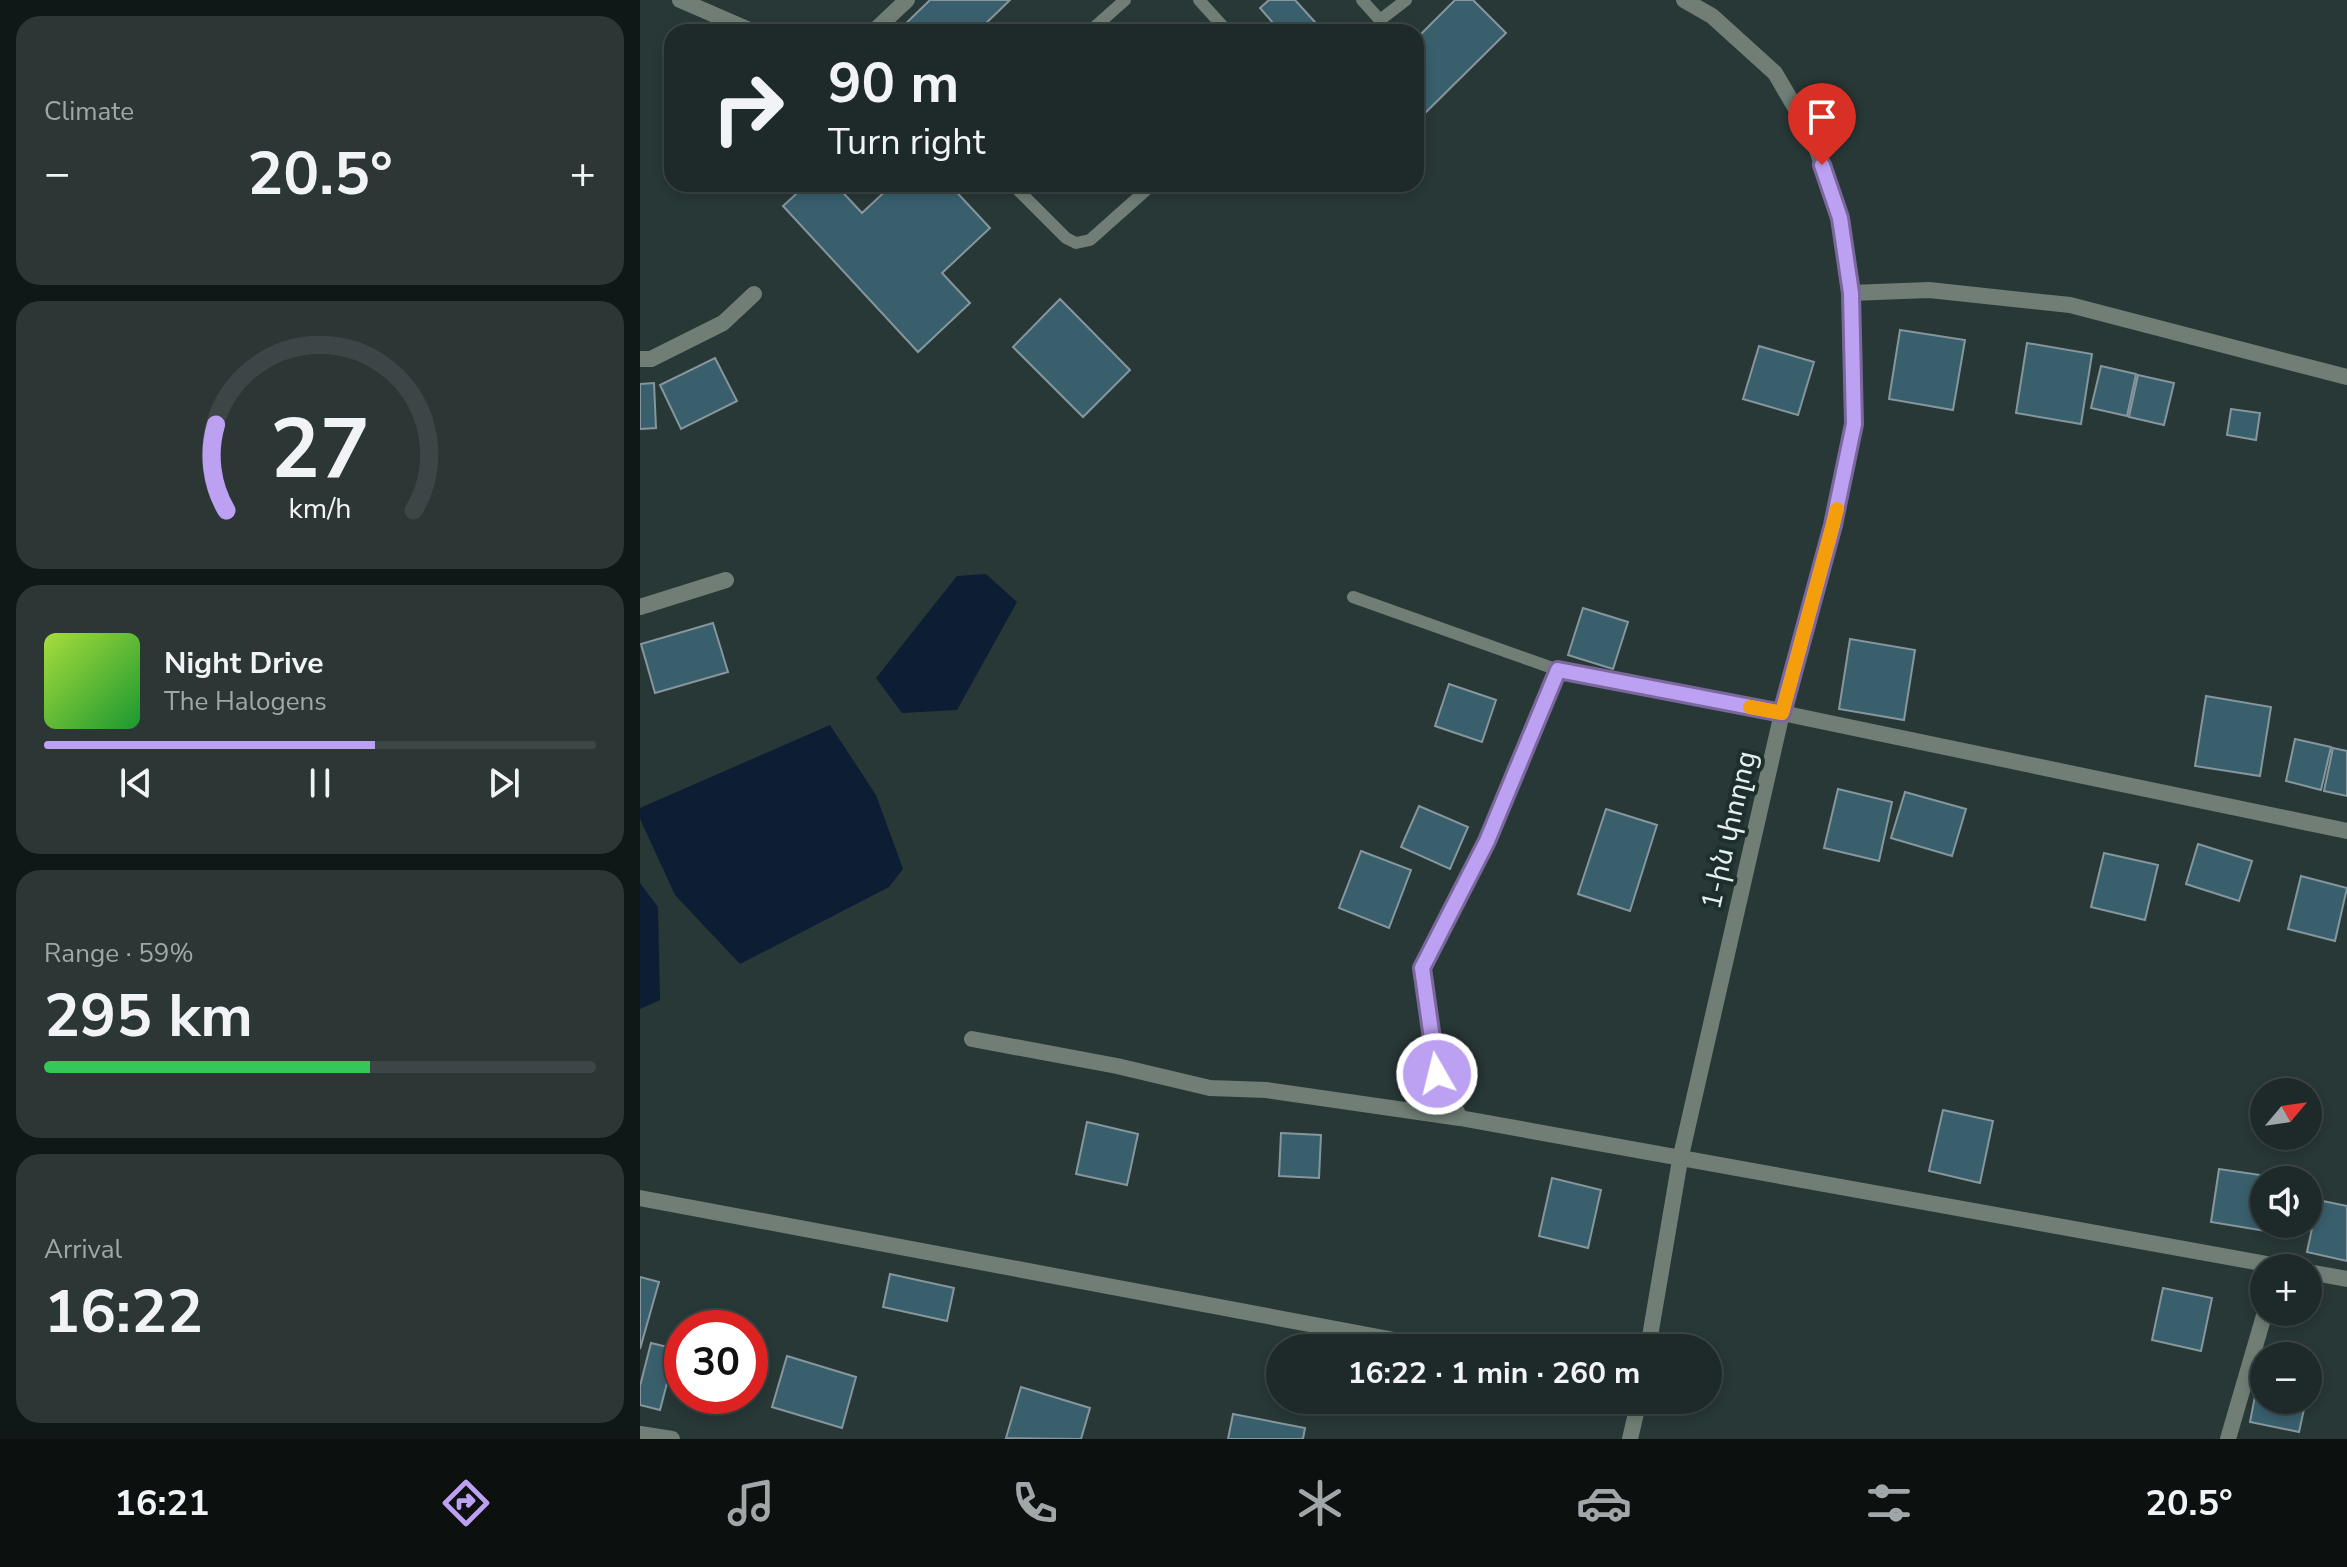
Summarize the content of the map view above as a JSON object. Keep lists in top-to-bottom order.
{
  "streets": {
    "street": ["1-ին փողոց"]
  },
  "north": "top right",
  "page": {
    "tile": [
      "Climate",
      ["Range · 59%", "295 km"],
      ["Arrival", "16:22"]
    ],
    "turn": ["90 m", "Turn right"],
    "heat": ["−", "20.5°", "+"],
    "song": ["Night Drive", "The Halogens"],
    "map_buttons": ["+", "−"],
    "limit": "30",
    "trip": "16:22 · 1 min · 260 m",
    "tabs": ["16:21", "20.5°"],
    "gauge": ["27", "km/h"]
  }
}
